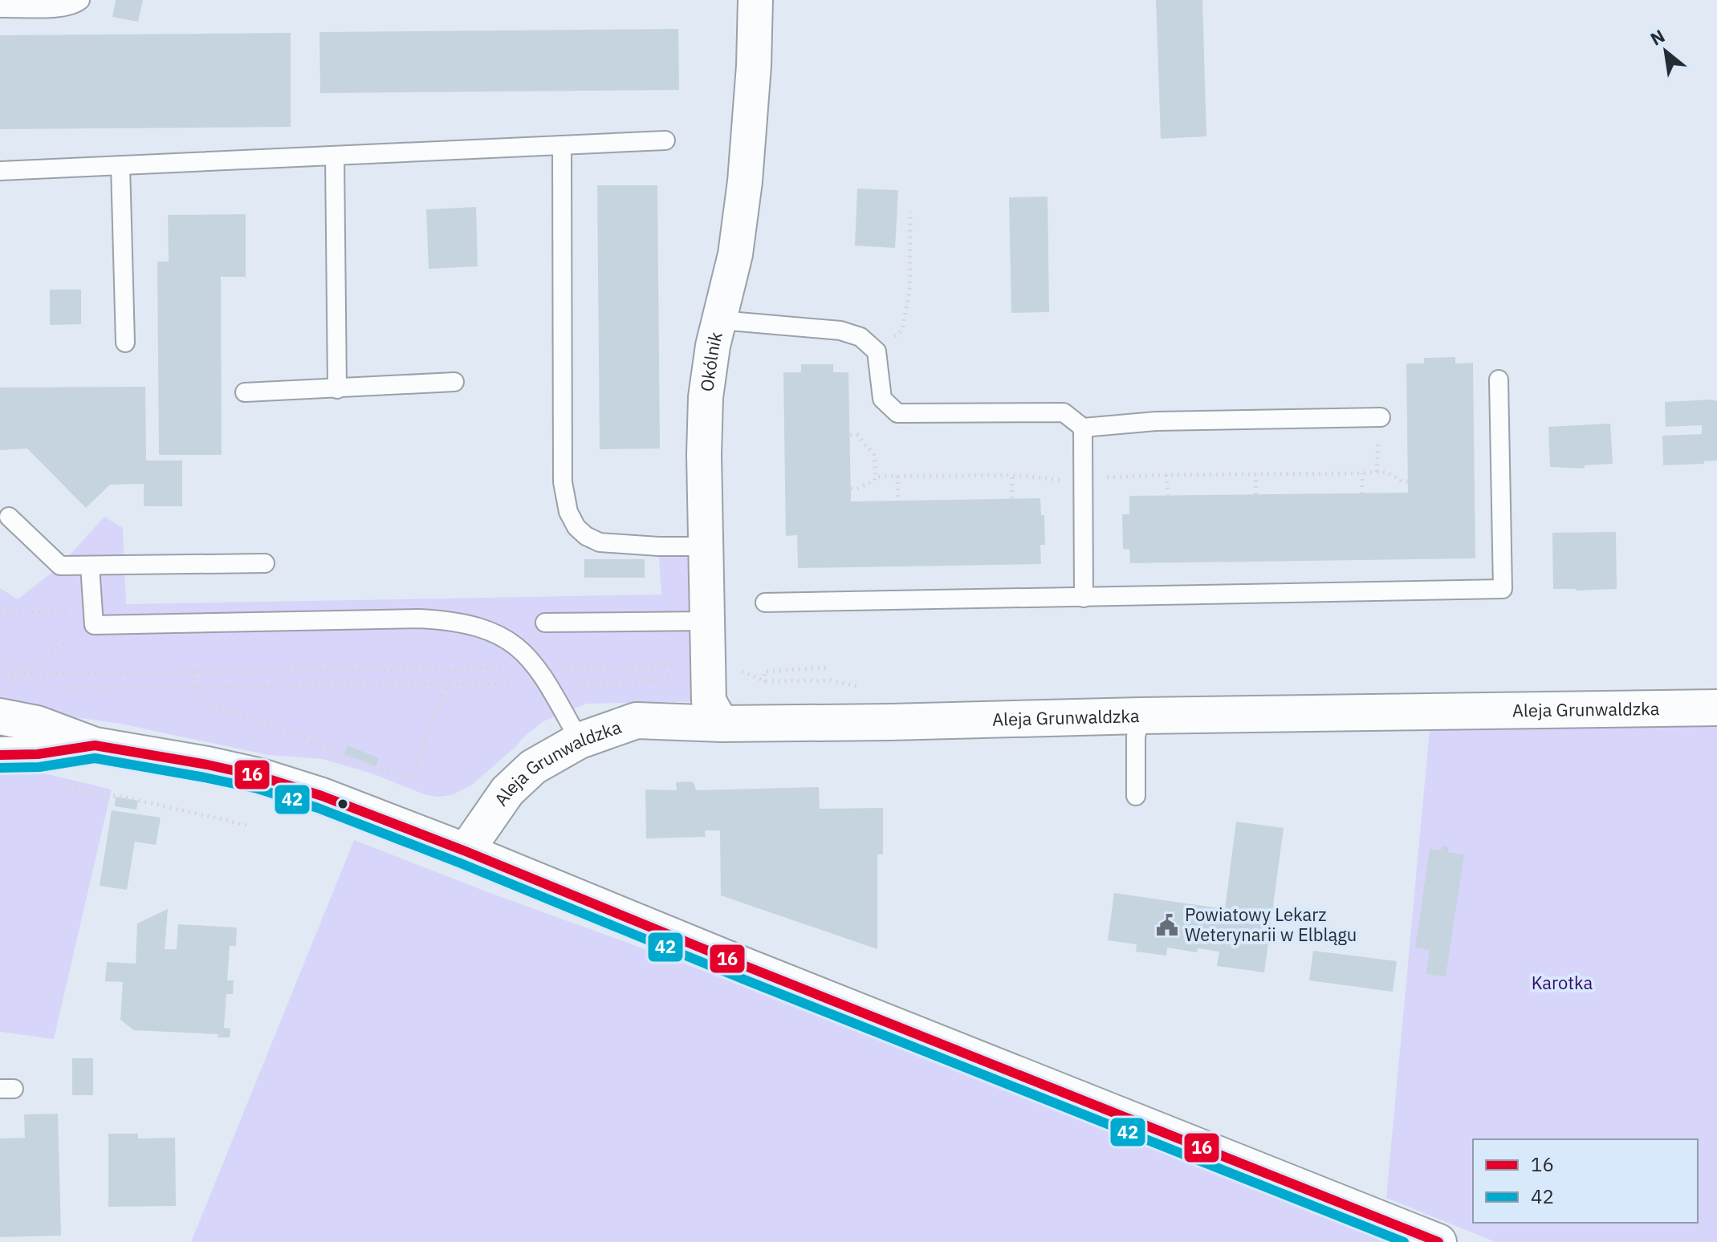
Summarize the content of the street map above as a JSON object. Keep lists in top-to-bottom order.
{
  "streets": {
    "main road": ["Aleja Grunwaldzka"],
    "street": ["Okólnik"]
  },
  "crossings": [
    ["Okólnik", "Aleja Grunwaldzka"]
  ],
  "parks": ["Karotka"],
  "places": {
    "public building": ["Powiatowy Lekarz Weterynarii w Elblągu"]
  },
  "lines": ["transit line 16", "transit line 42"],
  "legend": ["16", "42"],
  "north": "top left"
}
